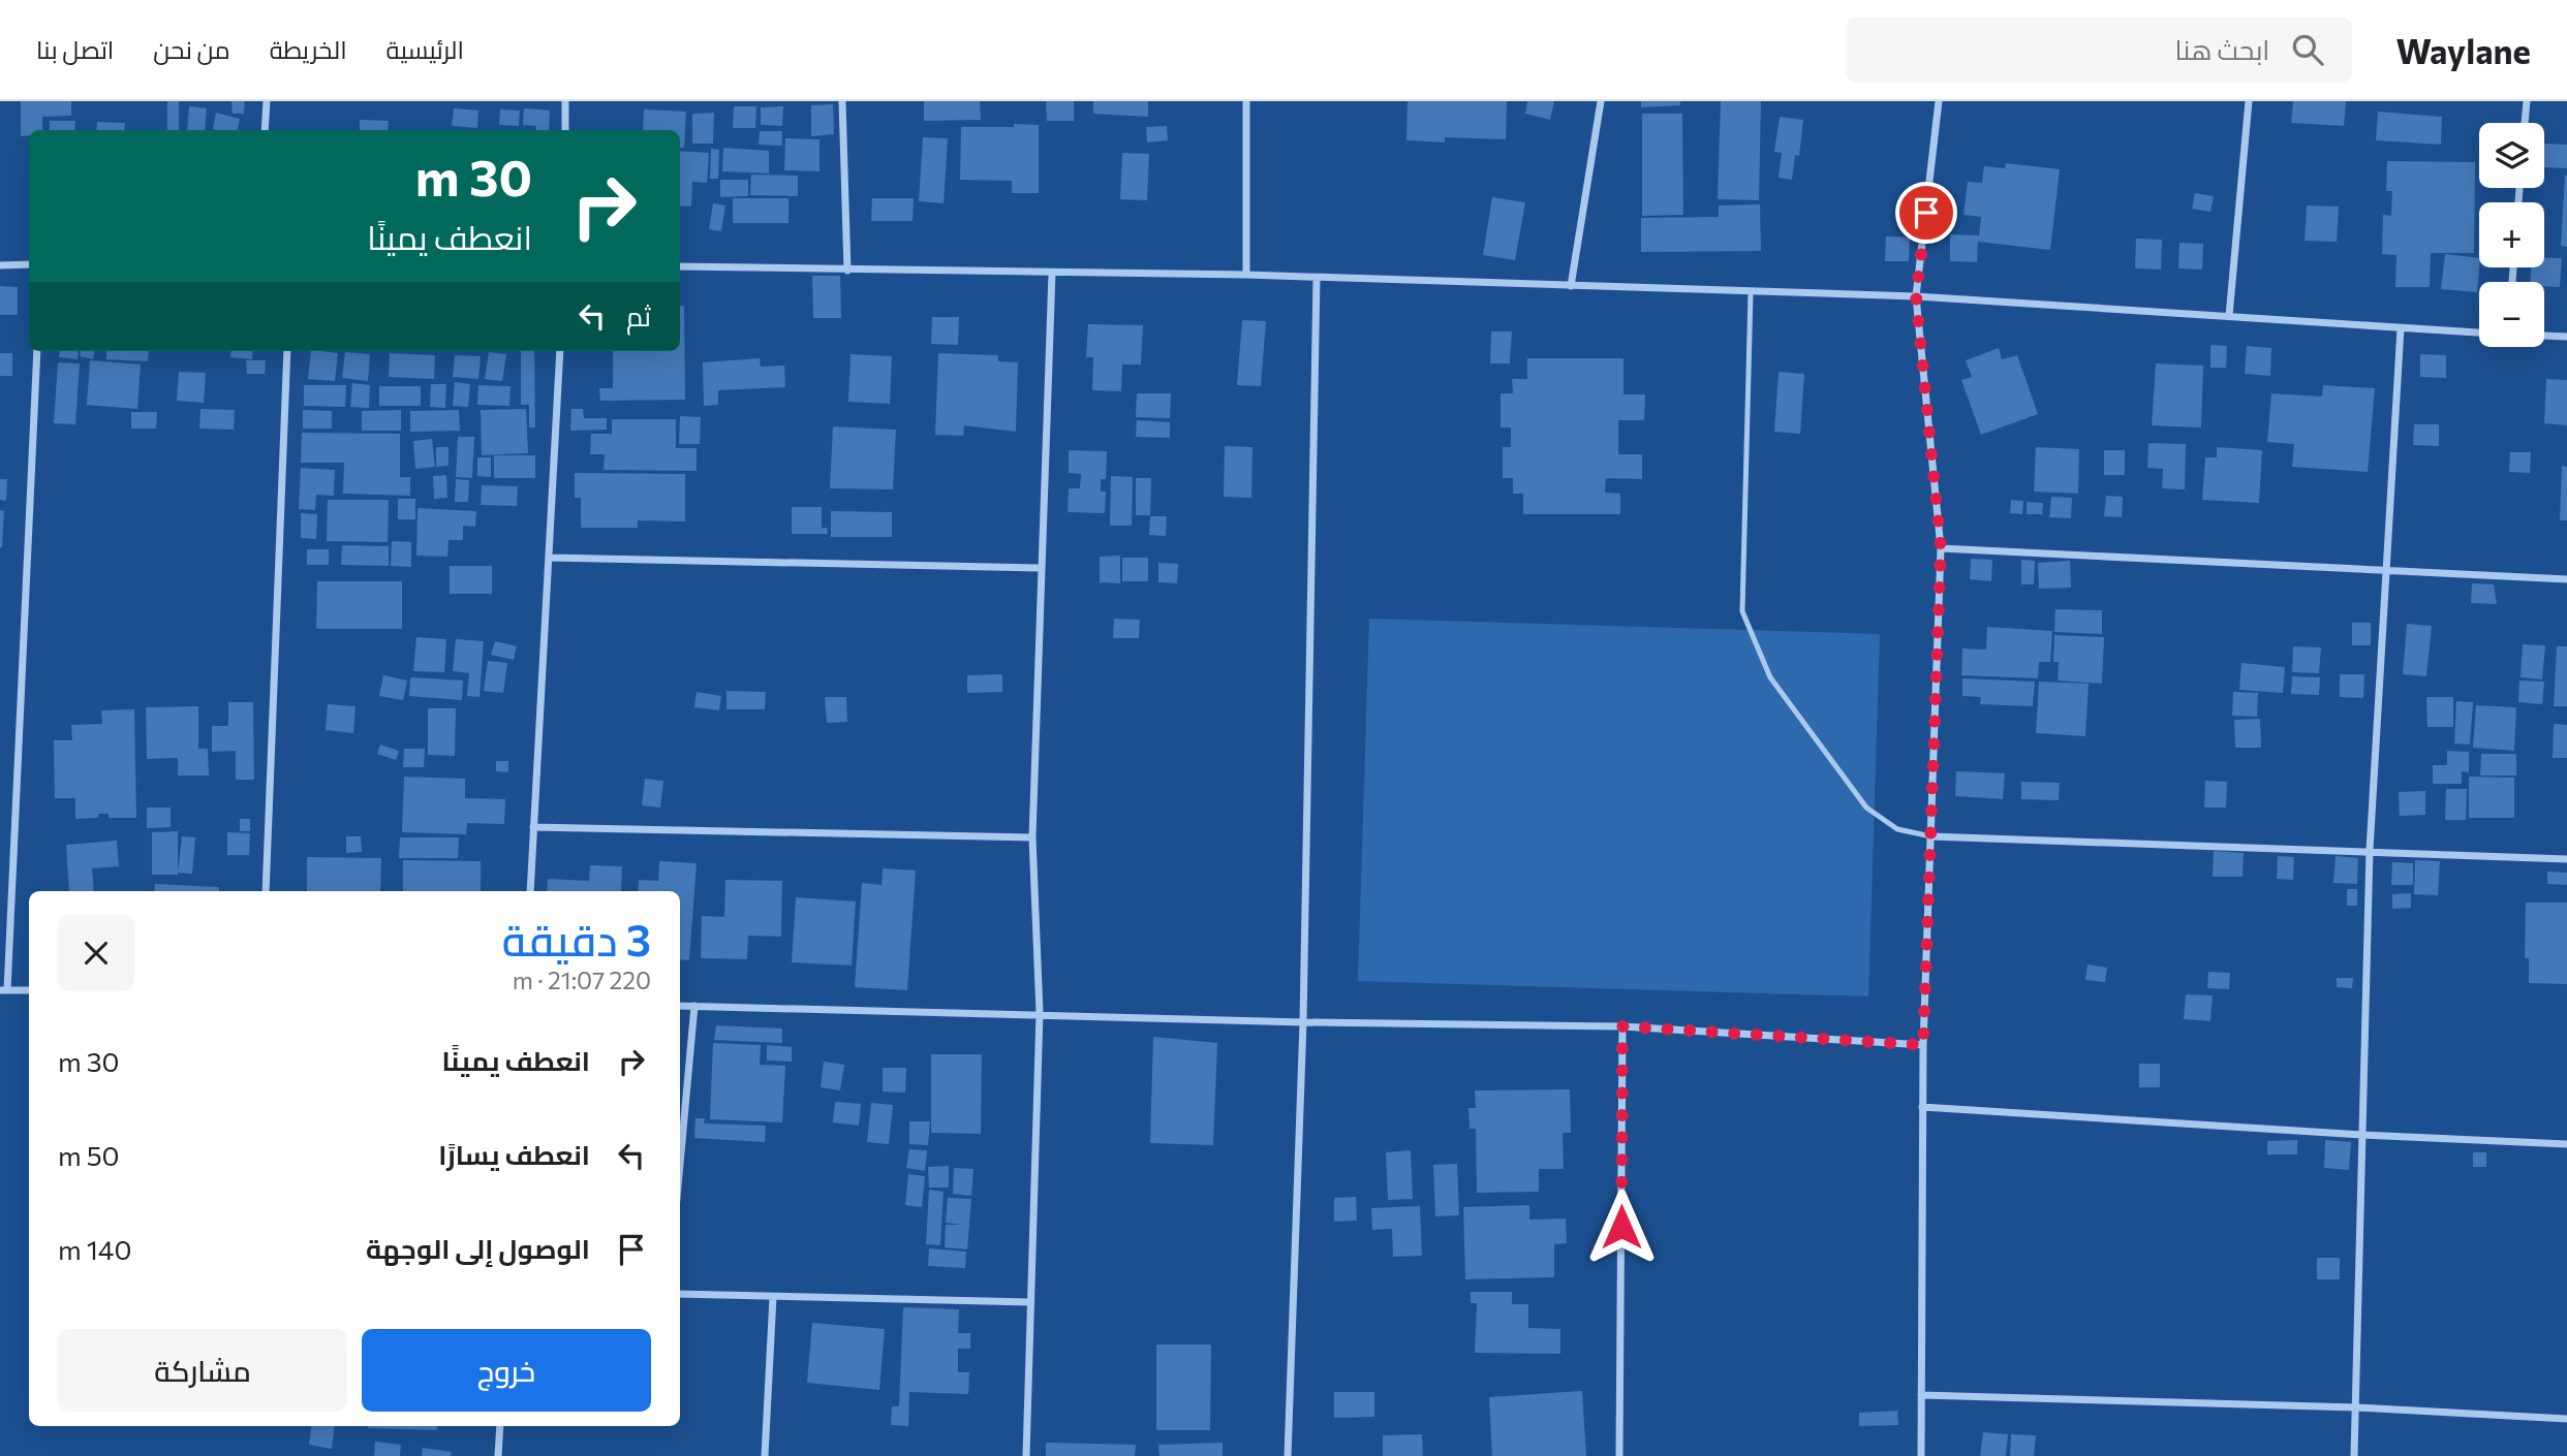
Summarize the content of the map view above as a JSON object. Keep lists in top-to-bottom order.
{
  "page": {
    "header": "Waylane",
    "search": "ابحث هنا",
    "nav": [
      "الرئيسية",
      "الخريطة",
      "من نحن",
      "اتصل بنا"
    ],
    "map_buttons": ["+", "−"],
    "turn": ["30 m", "انعطف يمينًا"],
    "then": "ثم",
    "heading": ["3 دقيقة", "220 m · 21:07"],
    "list": [
      {
        "name": "انعطف يمينًا",
        "value": "30 m"
      },
      {
        "name": "انعطف يسارًا",
        "value": "50 m"
      },
      {
        "name": "الوصول إلى الوجهة",
        "value": "140 m"
      }
    ],
    "buttons": ["خروج", "مشاركة"]
  }
}
